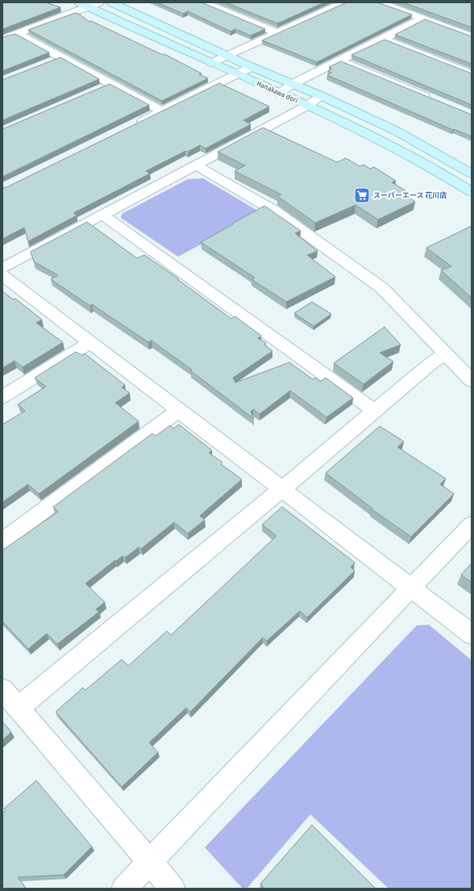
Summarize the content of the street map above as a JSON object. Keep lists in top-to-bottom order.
{
  "streets": {
    "street": ["Hanakawa dori"]
  },
  "places": {
    "supermarket": ["スーパーエース 花川店"]
  }
}
